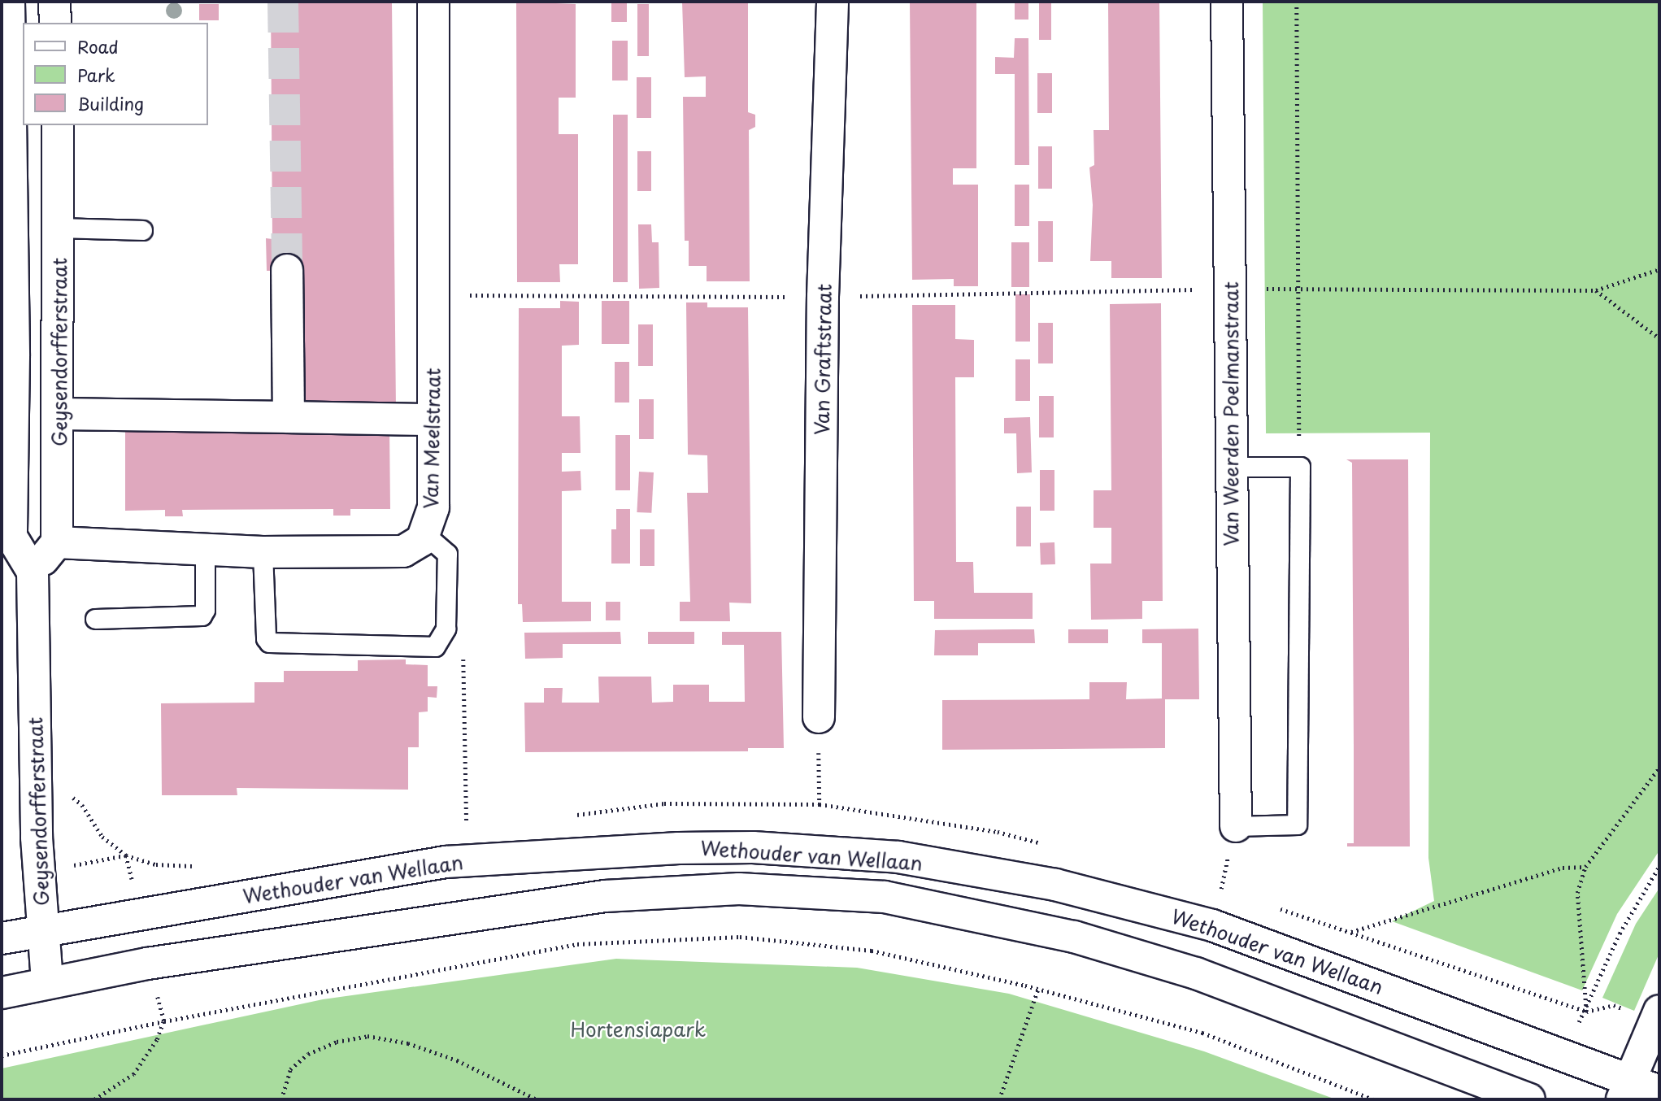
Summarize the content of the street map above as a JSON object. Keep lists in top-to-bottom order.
{
  "streets": {
    "street": [
      "Geysendorfferstraat",
      "Van Graftstraat",
      "Van Weerden Poelmanstraat",
      "Van Meelstraat",
      "Wethouder van Wellaan"
    ]
  },
  "crossings": [
    ["Geysendorfferstraat", "Van Meelstraat"],
    ["Geysendorfferstraat", "Wethouder van Wellaan"]
  ],
  "parks": ["Hortensiapark"],
  "legend": ["Road", "Park", "Building"]
}
